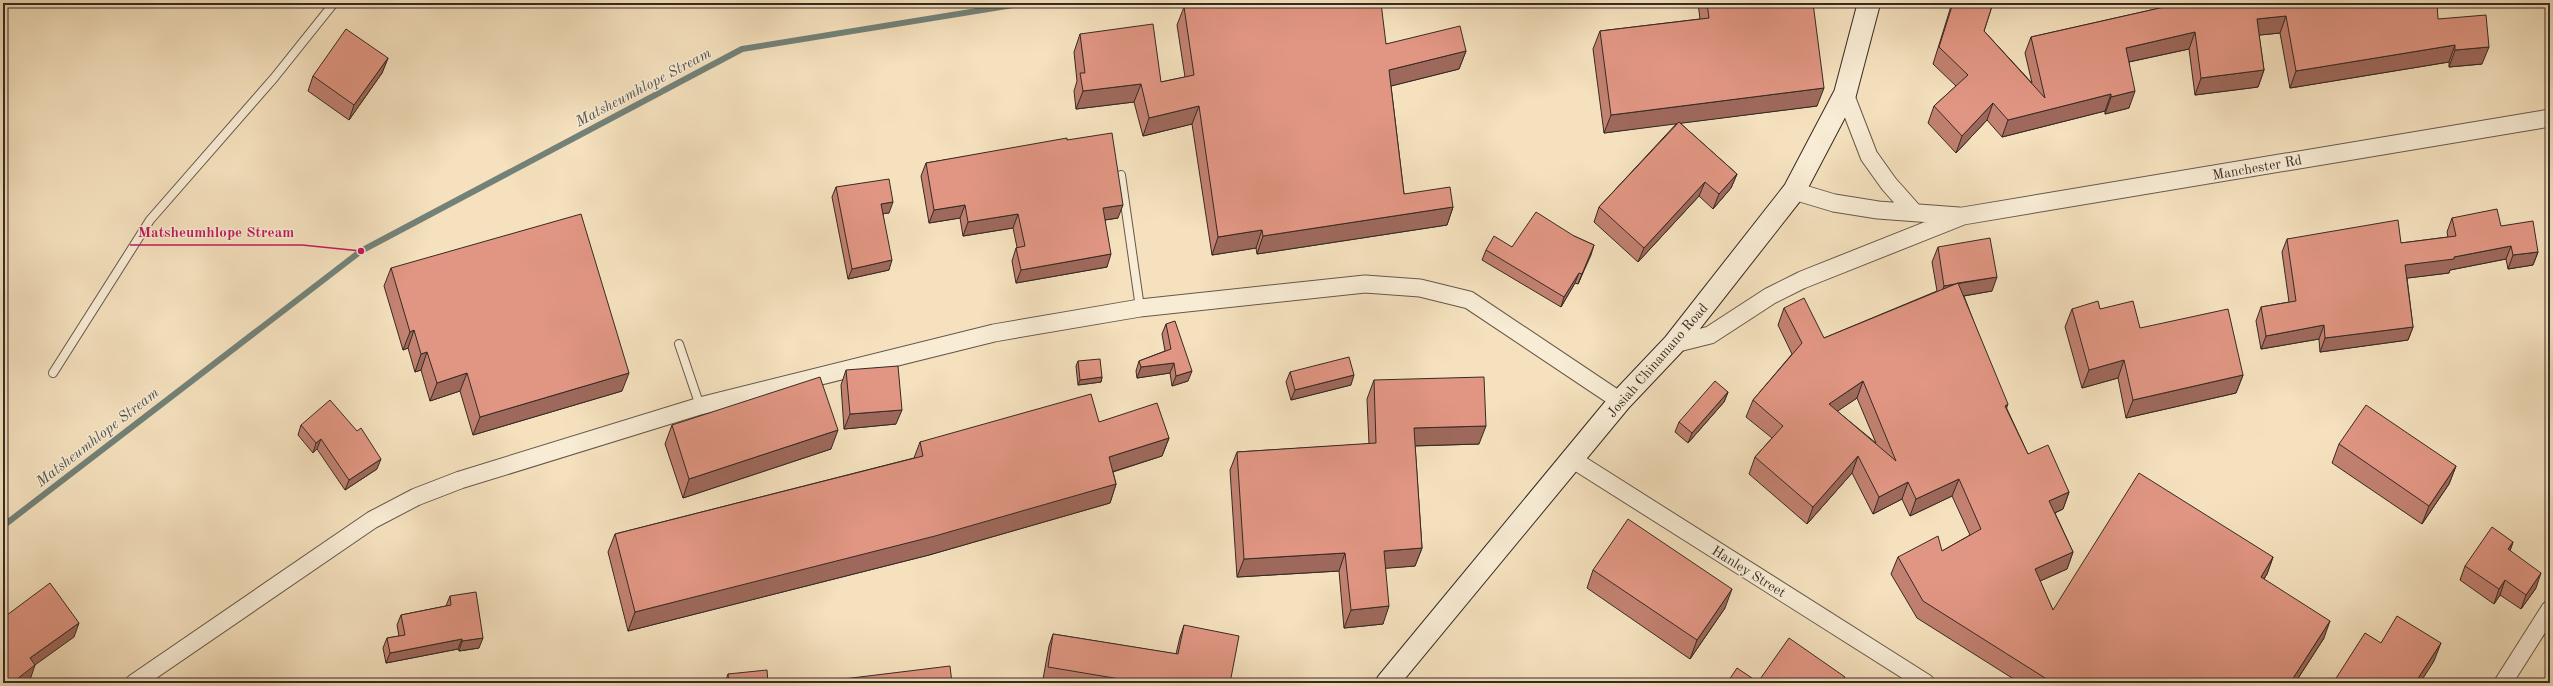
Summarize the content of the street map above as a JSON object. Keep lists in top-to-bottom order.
{
  "streets": {
    "street": ["Manchester Rd", "Josiah Chinamano Road", "Hanley Street"]
  },
  "crossings": [
    ["Josiah Chinamano Road", "Hanley Street"]
  ],
  "water": ["Matsheumhlope Stream"],
  "places": ["Matsheumhlope Stream"]
}
